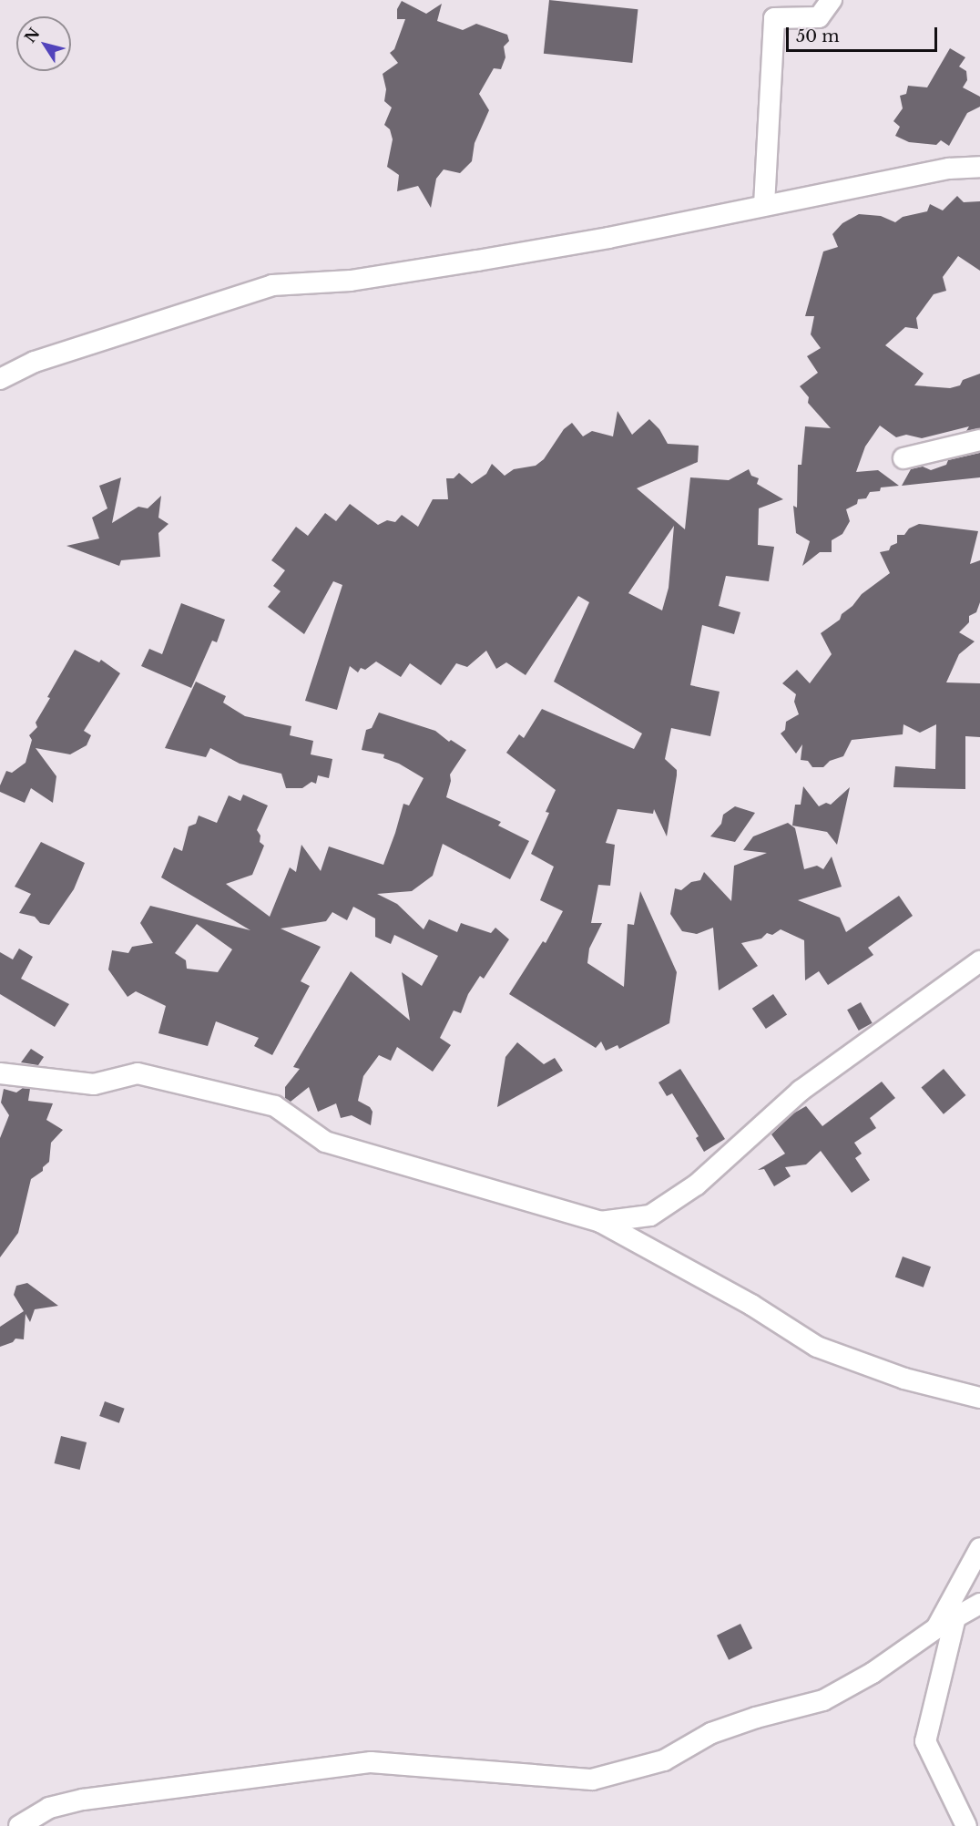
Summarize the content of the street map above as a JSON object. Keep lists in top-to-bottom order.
{
  "scale_bar": "50 m",
  "north": "top left"
}
